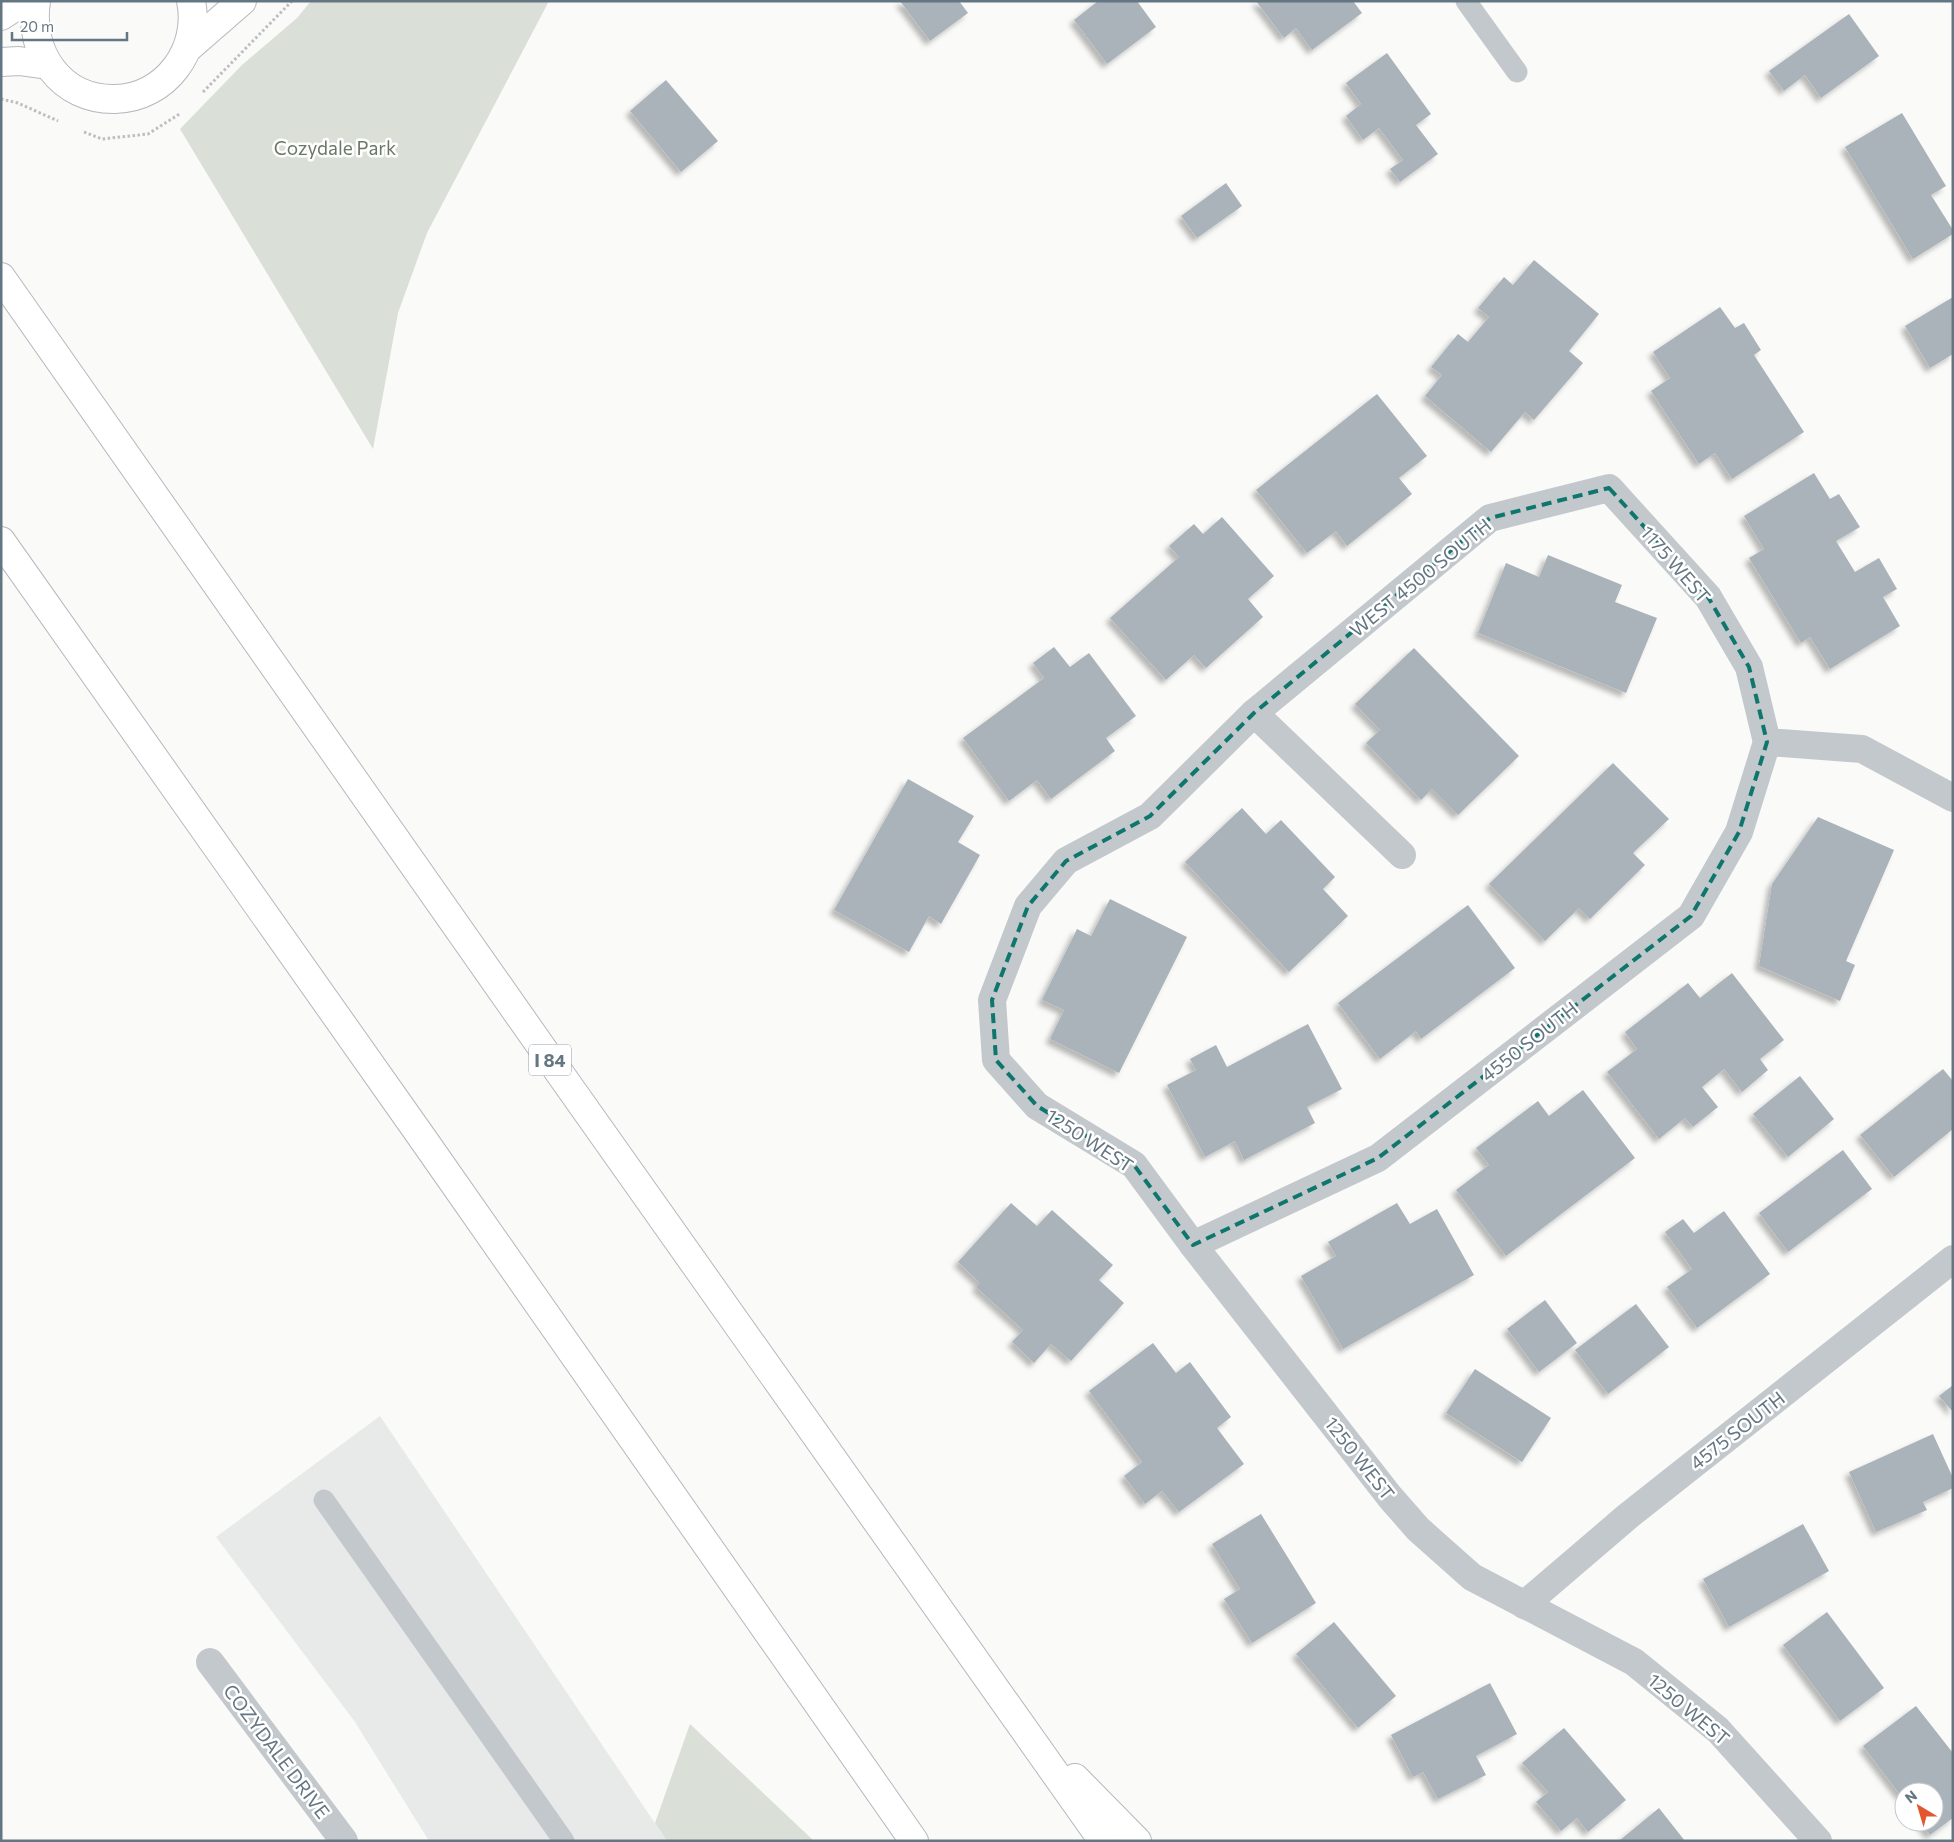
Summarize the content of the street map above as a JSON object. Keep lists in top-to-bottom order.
{
  "streets": {
    "main road": ["I 84"],
    "street": [
      "1175 WEST",
      "WEST 4500 SOUTH",
      "4550 SOUTH",
      "1250 WEST",
      "4575 SOUTH",
      "COZYDALE DRIVE"
    ]
  },
  "crossings": [
    ["1175 WEST", "WEST 4500 SOUTH"],
    ["1175 WEST", "4550 SOUTH"],
    ["WEST 4500 SOUTH", "1250 WEST"],
    ["4550 SOUTH", "1250 WEST"],
    ["1250 WEST", "4575 SOUTH"]
  ],
  "parks": ["Cozydale Park"],
  "scale_bar": "20 m",
  "north": "top left"
}
